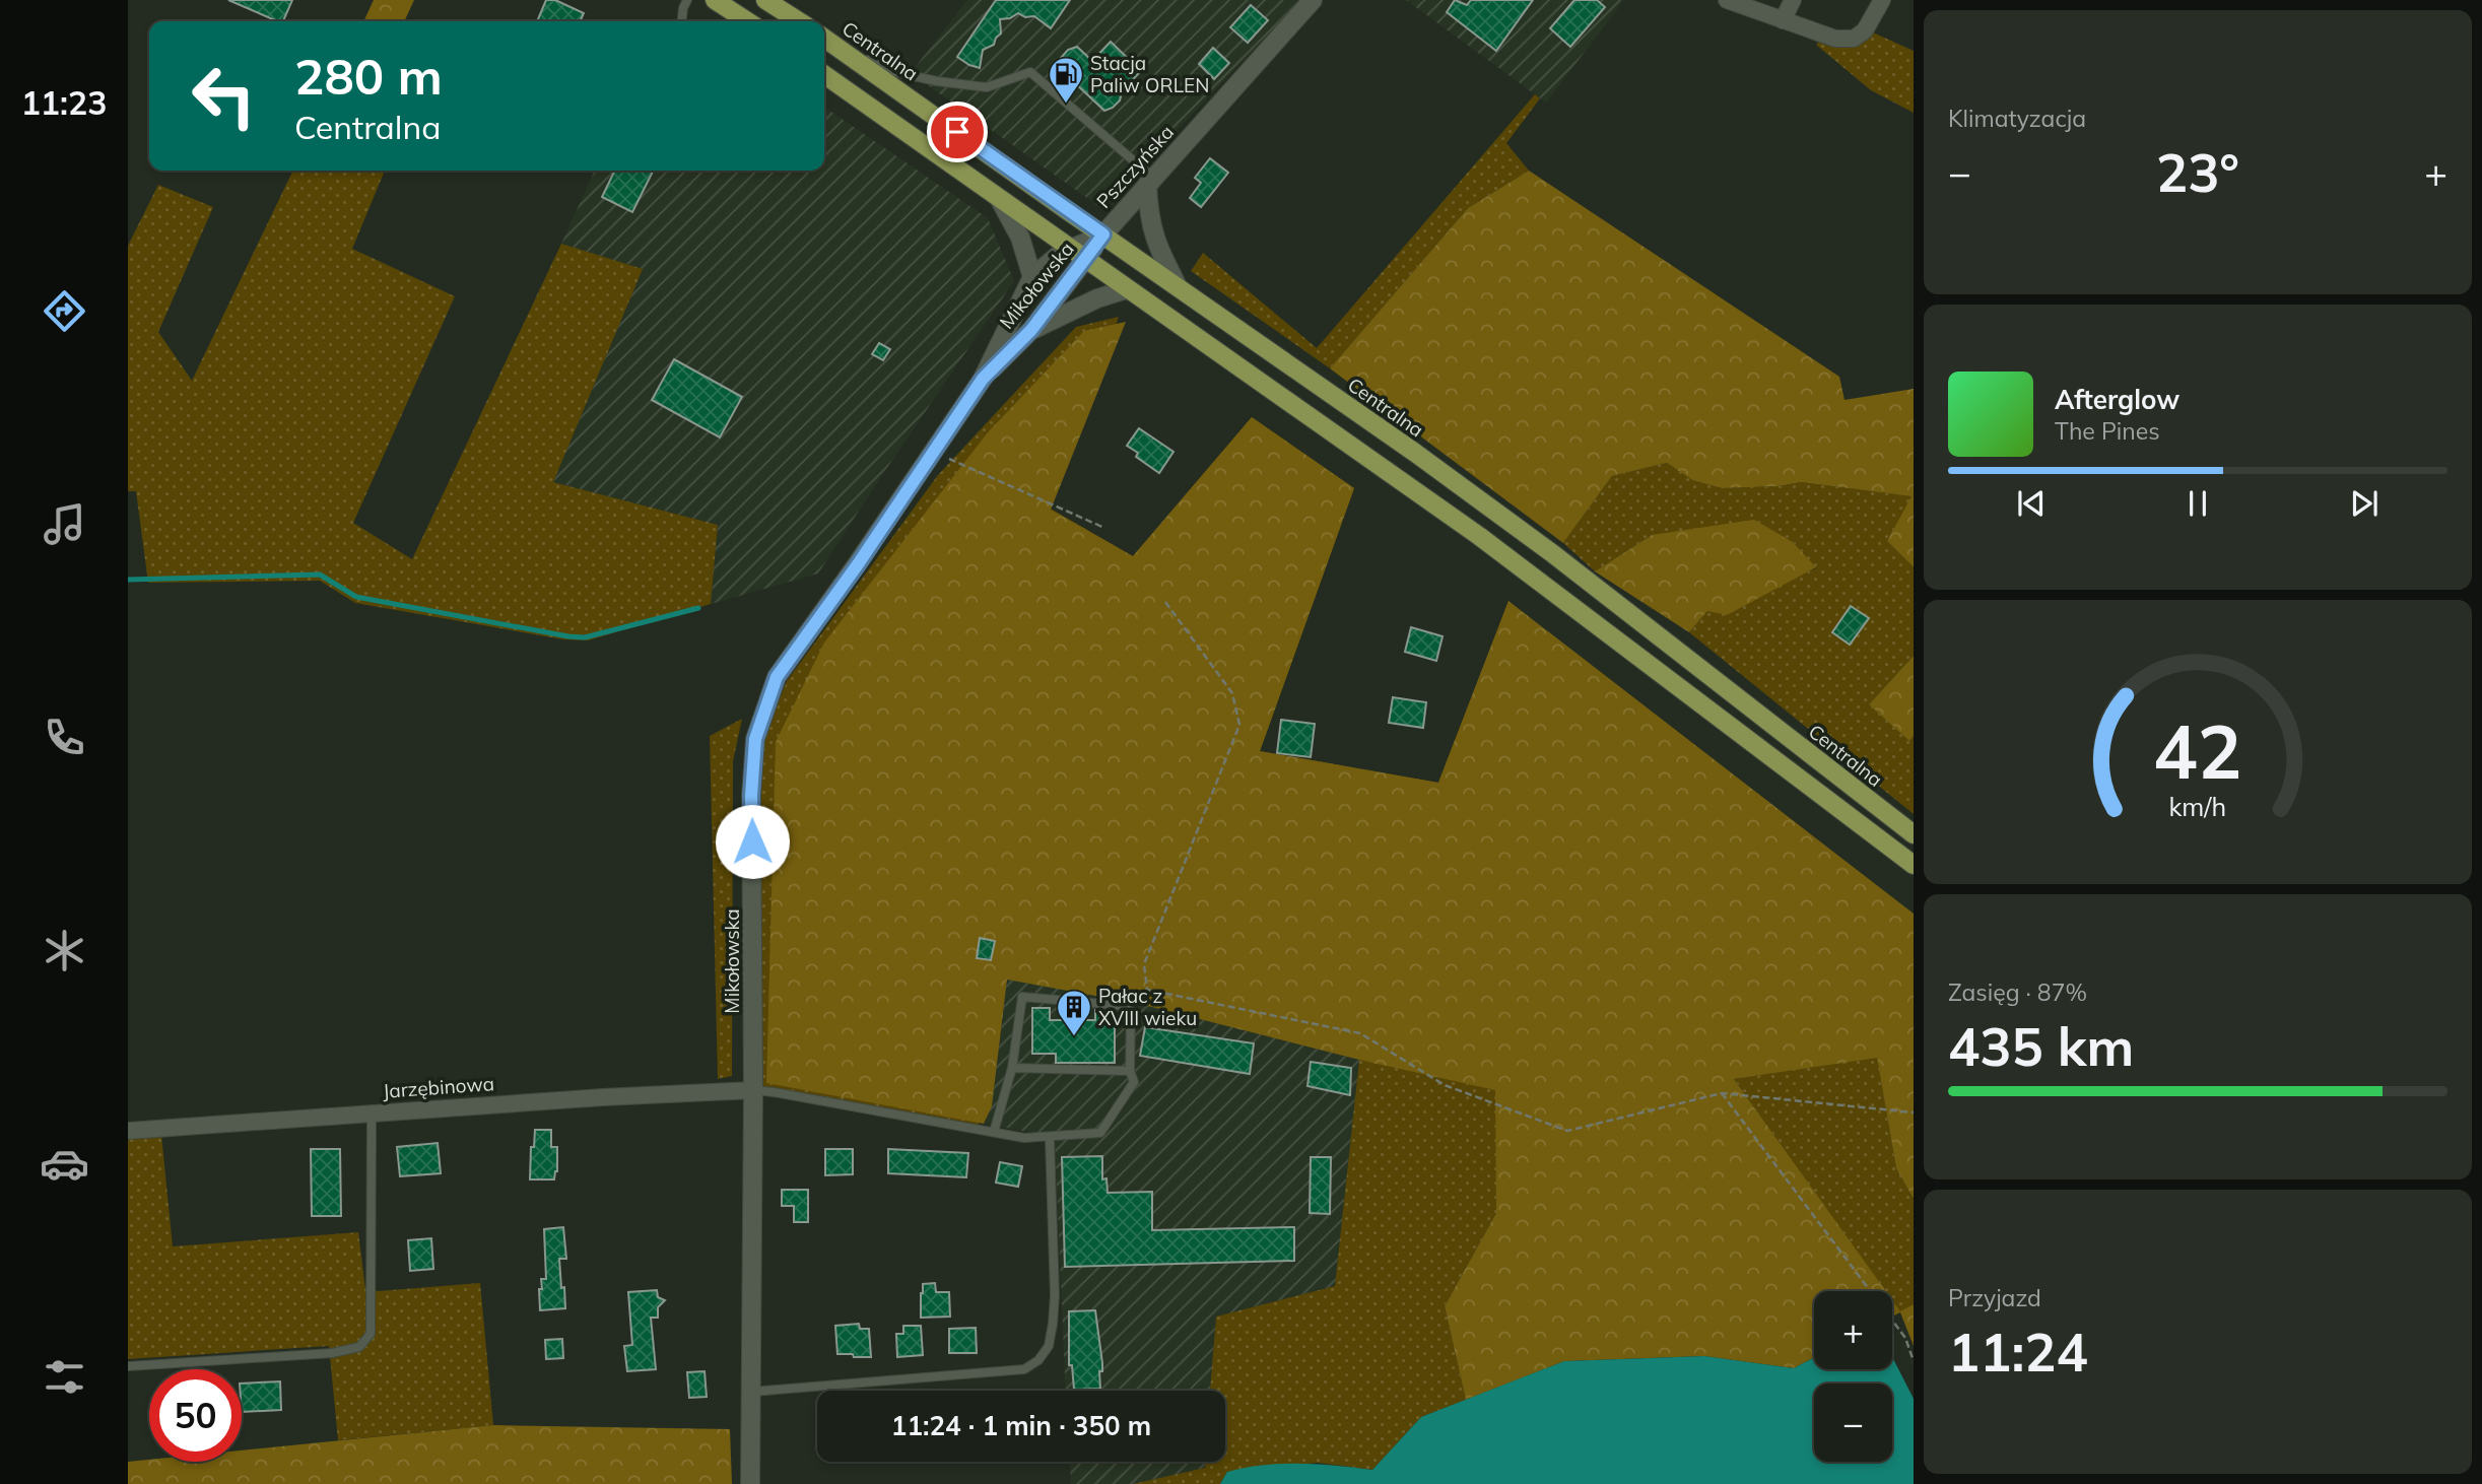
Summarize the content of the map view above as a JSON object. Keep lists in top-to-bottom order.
{
  "streets": {
    "main road": ["Centralna", "Pszczyńska", "Mikołowska"],
    "street": ["Jarzębinowa"]
  },
  "crossings": [
    ["Centralna", "Pszczyńska"],
    ["Centralna", "Mikołowska"],
    ["Pszczyńska", "Mikołowska"],
    ["Mikołowska", "Jarzębinowa"]
  ],
  "places": {
    "fuel station": ["Stacja Paliw ORLEN"],
    "building": ["Pałac z XVIII wieku"]
  },
  "page": {
    "tabs": "11:23",
    "tile": [
      "Klimatyzacja",
      ["Zasięg · 87%", "435 km"],
      ["Przyjazd", "11:24"]
    ],
    "turn": ["280 m", "Centralna"],
    "heat": ["−", "23°", "+"],
    "song": ["Afterglow", "The Pines"],
    "map_buttons": ["+", "−"],
    "limit": "50",
    "trip": "11:24 · 1 min · 350 m",
    "gauge": ["42", "km/h"]
  }
}
